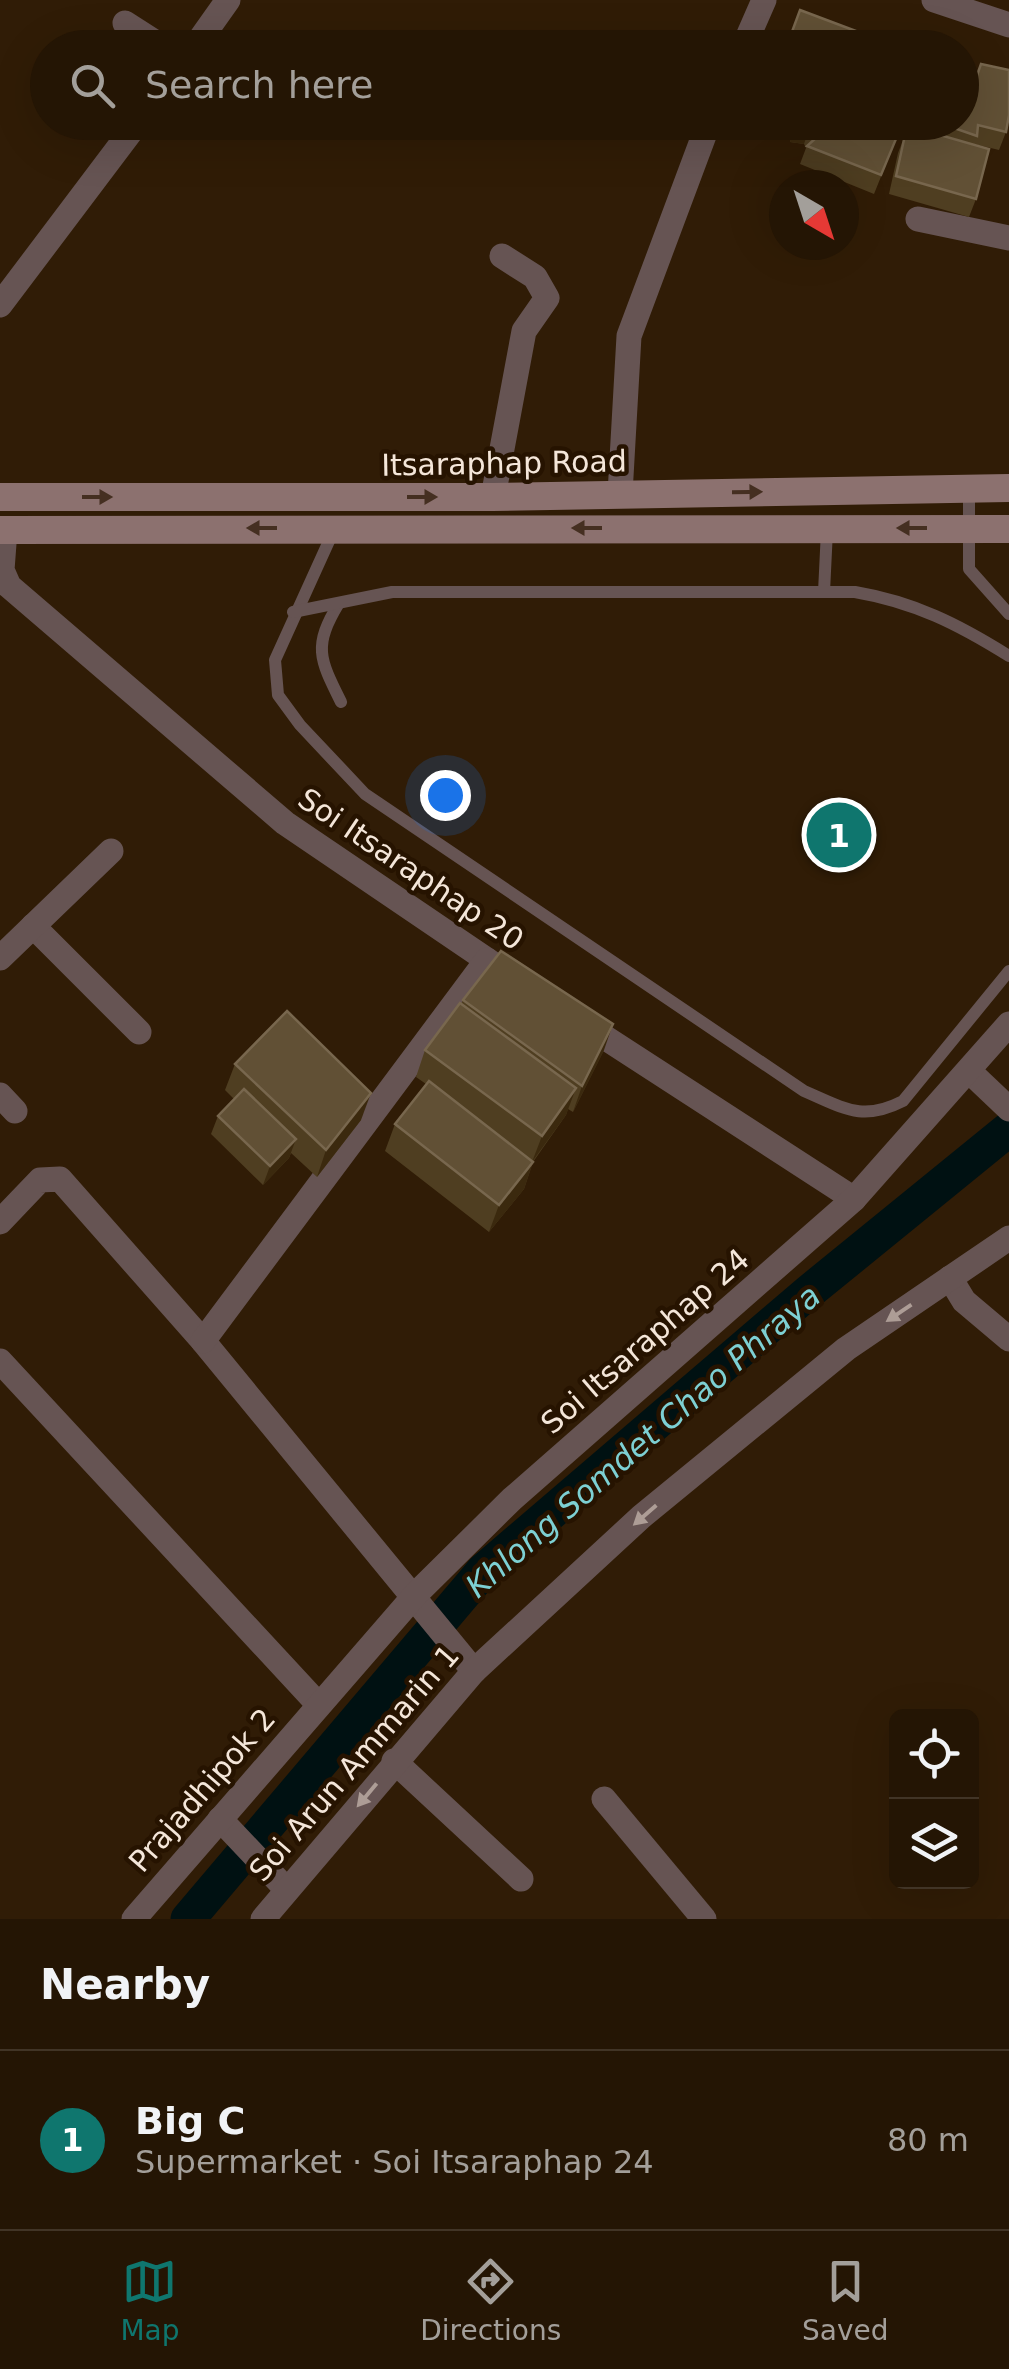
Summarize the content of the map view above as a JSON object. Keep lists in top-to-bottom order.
{
  "streets": {
    "main road": ["Itsaraphap Road"],
    "street": [
      "Soi Itsaraphap 20",
      "Soi Itsaraphap 24",
      "Soi Arun Ammarin 1",
      "Prajadhipok 2"
    ]
  },
  "crossings": [
    ["Soi Itsaraphap 20", "Soi Itsaraphap 24"],
    ["Soi Itsaraphap 24", "Prajadhipok 2"]
  ],
  "one_way": ["Soi Arun Ammarin 1"],
  "water": ["Khlong Somdet Chao Phraya"],
  "north": "bottom right",
  "page": {
    "search": "Search here",
    "pins": "1",
    "heading": "Nearby",
    "list": [
      {
        "mark": "1",
        "name": "Big C",
        "note": "Supermarket · Soi Itsaraphap 24",
        "value": "80 m"
      }
    ],
    "nav": ["Map", "Directions", "Saved"]
  }
}
